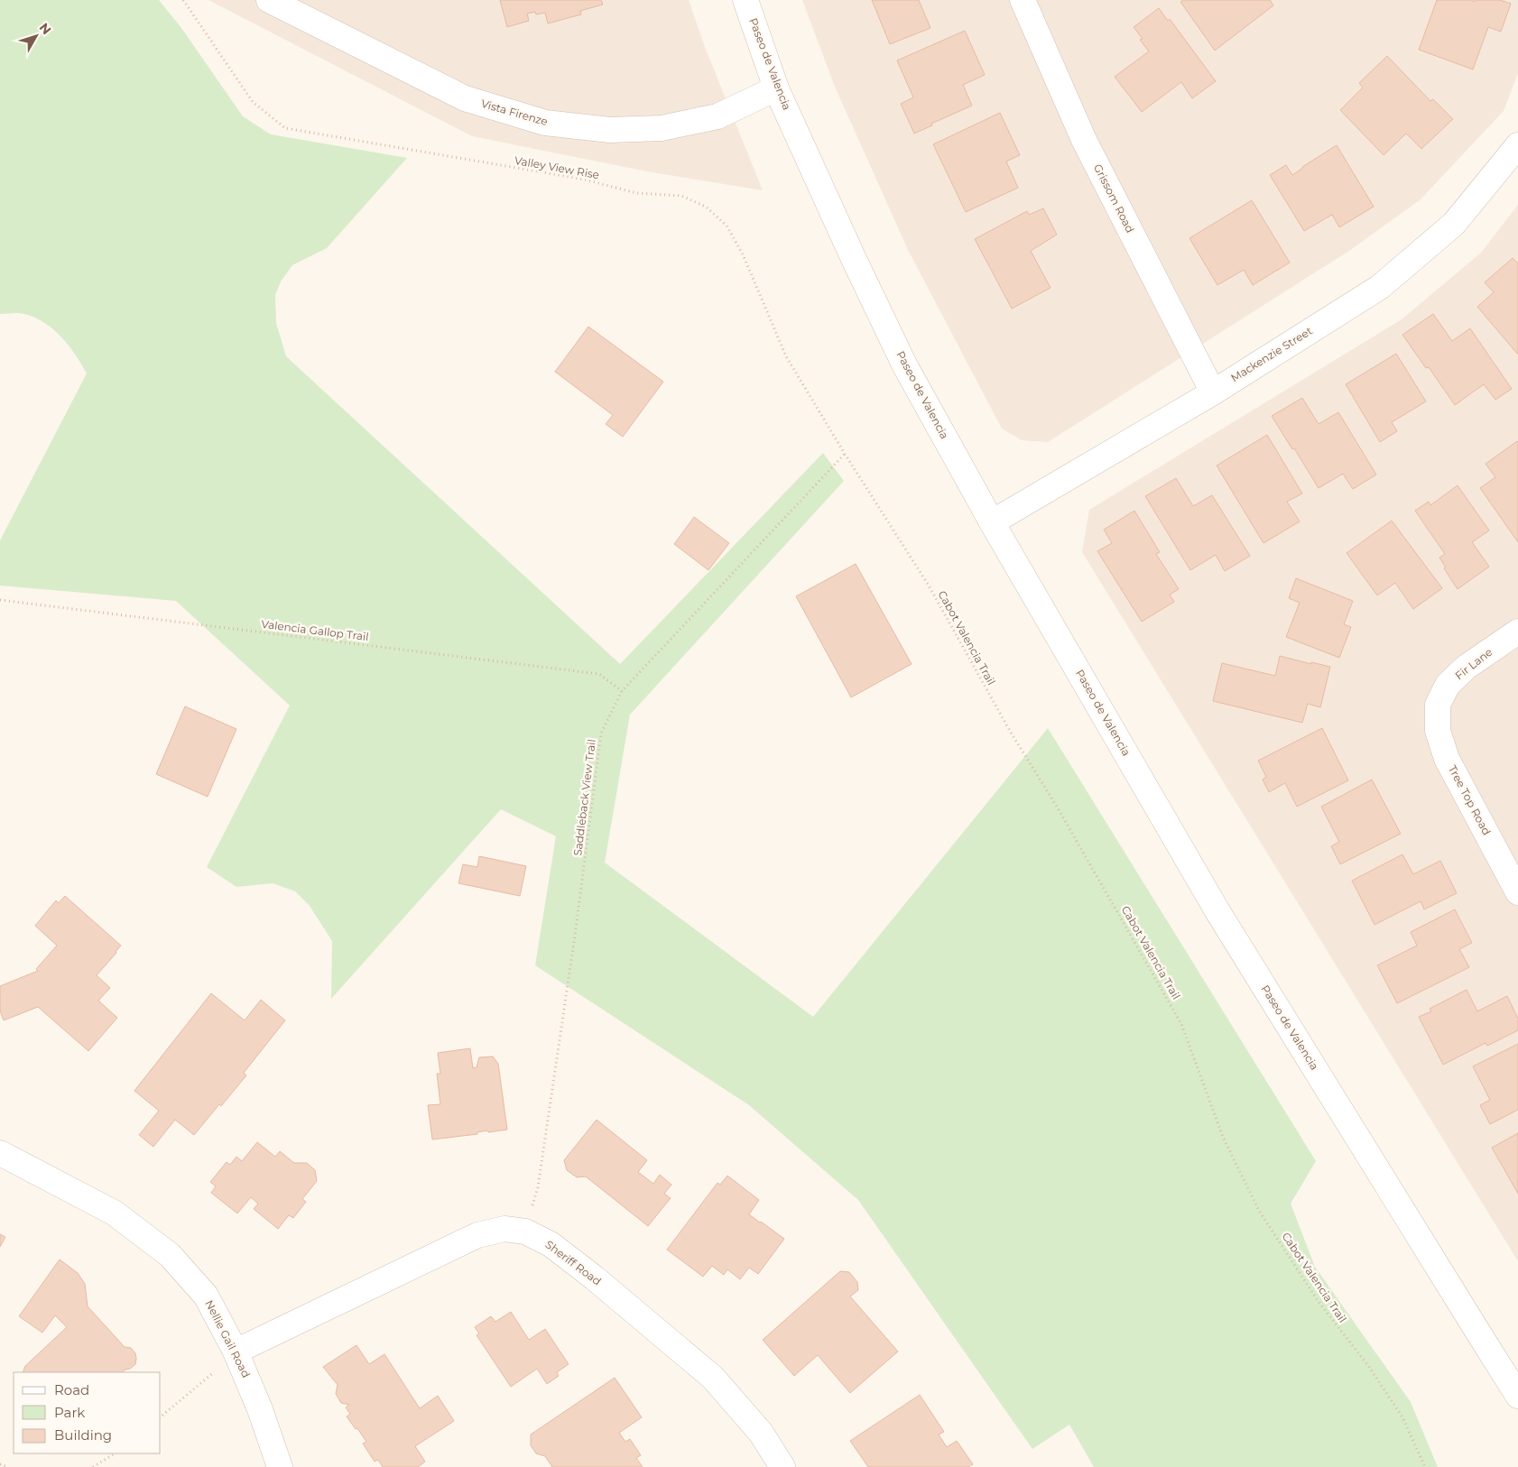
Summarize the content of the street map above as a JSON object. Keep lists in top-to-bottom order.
{
  "streets": {
    "street": [
      "Paseo de Valencia",
      "Vista Firenze",
      "Grissom Road",
      "Mackenzie Street",
      "Fir Lane",
      "Tree Top Road",
      "Sheriff Road",
      "Nellie Gail Road"
    ],
    "path": [
      "Valley View Rise",
      "Valencia Gallop Trail",
      "Cabot Valencia Trail",
      "Saddleback View Trail"
    ]
  },
  "crossings": [
    ["Paseo de Valencia", "Vista Firenze"],
    ["Paseo de Valencia", "Mackenzie Street"],
    ["Valley View Rise", "Cabot Valencia Trail"],
    ["Valley View Rise", "Saddleback View Trail"],
    ["Grissom Road", "Mackenzie Street"],
    ["Valencia Gallop Trail", "Saddleback View Trail"],
    ["Cabot Valencia Trail", "Saddleback View Trail"],
    ["Fir Lane", "Tree Top Road"],
    ["Saddleback View Trail", "Sheriff Road"],
    ["Sheriff Road", "Nellie Gail Road"]
  ],
  "legend": ["Road", "Park", "Building"],
  "north": "top right"
}
